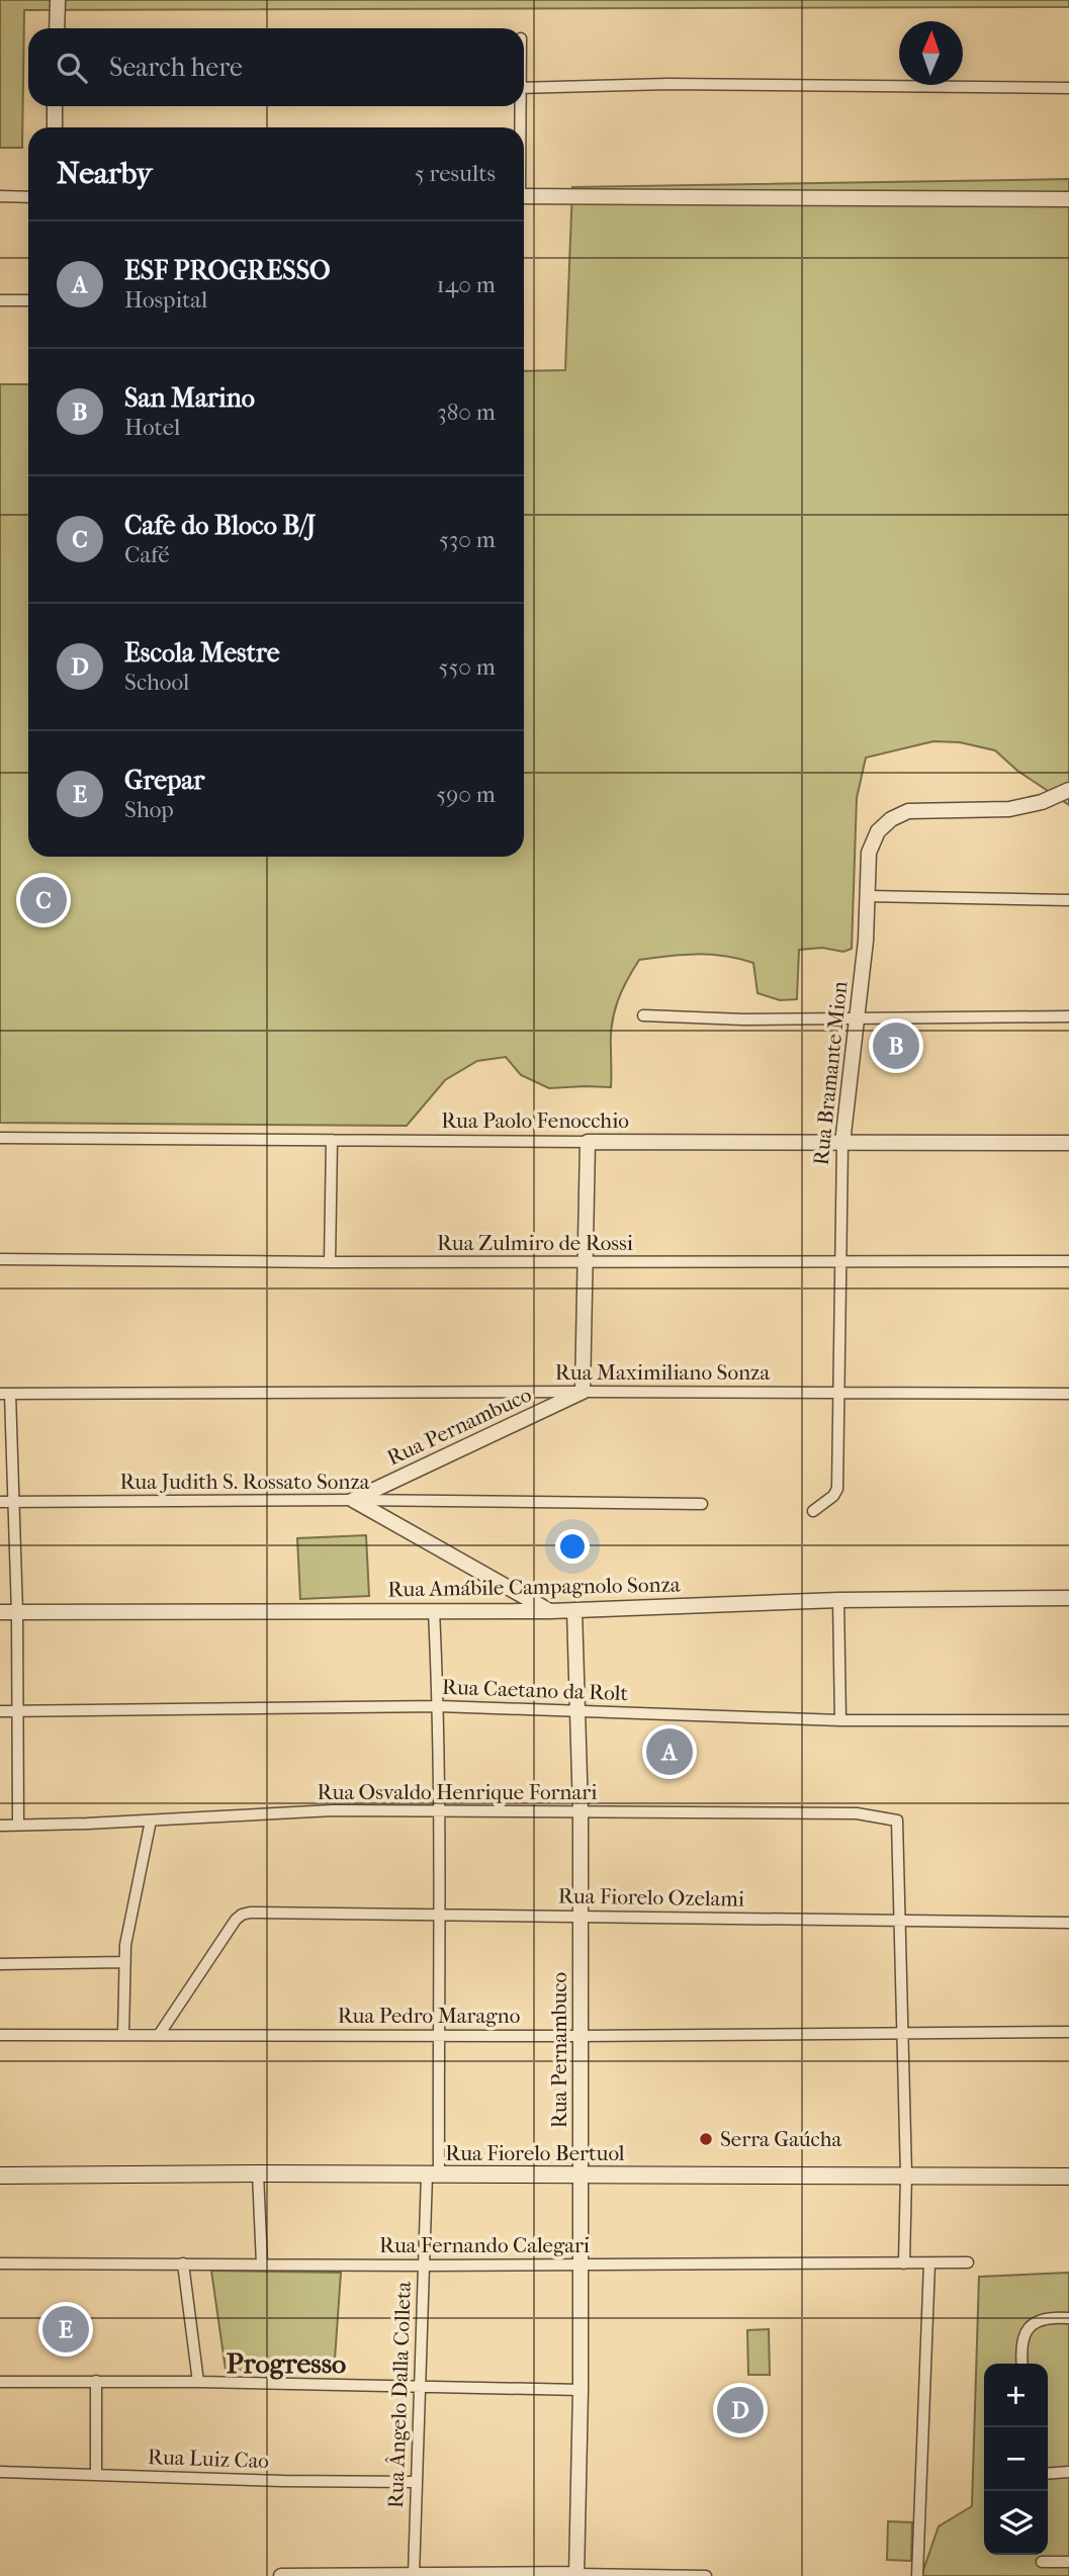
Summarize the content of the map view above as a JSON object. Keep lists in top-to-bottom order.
{
  "streets": {
    "main road": ["Rua Fiorelo Bertuol"],
    "street": [
      "Rua Bramante Mion",
      "Rua Paolo Fenocchio",
      "Rua Zulmiro de Rossi",
      "Rua Maximiliano Sonza",
      "Rua Pernambuco",
      "Rua Judith S. Rossato Sonza",
      "Rua Amábile Campagnolo Sonza",
      "Rua Caetano da Rolt",
      "Rua Osvaldo Henrique Fornari",
      "Rua Fiorelo Ozelami",
      "Rua Pedro Maragno",
      "Rua Fernando Calegari",
      "Rua Ângelo Dalla Colleta",
      "Rua Luiz Cao"
    ]
  },
  "crossings": [
    ["Rua Bramante Mion", "Rua Paolo Fenocchio"],
    ["Rua Bramante Mion", "Rua Zulmiro de Rossi"],
    ["Rua Bramante Mion", "Rua Maximiliano Sonza"],
    ["Rua Maximiliano Sonza", "Rua Pernambuco"],
    ["Rua Pernambuco", "Rua Judith S. Rossato Sonza"],
    ["Rua Pernambuco", "Rua Amábile Campagnolo Sonza"],
    ["Rua Pernambuco", "Rua Caetano da Rolt"],
    ["Rua Pernambuco", "Rua Osvaldo Henrique Fornari"],
    ["Rua Pernambuco", "Rua Fiorelo Ozelami"],
    ["Rua Pernambuco", "Rua Pedro Maragno"],
    ["Rua Pernambuco", "Rua Fiorelo Bertuol"],
    ["Rua Pernambuco", "Rua Fernando Calegari"],
    ["Rua Amábile Campagnolo Sonza", "Rua Ângelo Dalla Colleta"],
    ["Rua Caetano da Rolt", "Rua Ângelo Dalla Colleta"],
    ["Rua Osvaldo Henrique Fornari", "Rua Fiorelo Ozelami"],
    ["Rua Osvaldo Henrique Fornari", "Rua Ângelo Dalla Colleta"],
    ["Rua Fiorelo Ozelami", "Rua Pedro Maragno"],
    ["Rua Fiorelo Ozelami", "Rua Ângelo Dalla Colleta"],
    ["Rua Pedro Maragno", "Rua Ângelo Dalla Colleta"],
    ["Rua Fiorelo Bertuol", "Rua Ângelo Dalla Colleta"],
    ["Rua Fernando Calegari", "Rua Ângelo Dalla Colleta"],
    ["Rua Ângelo Dalla Colleta", "Rua Luiz Cao"]
  ],
  "districts": ["Progresso"],
  "places": ["Serra Gaúcha"],
  "north": "top",
  "page": {
    "search": "Search here",
    "heading": ["Nearby", "5 results"],
    "list": [
      {
        "mark": "A",
        "name": "ESF PROGRESSO",
        "note": "Hospital",
        "value": "140 m"
      },
      {
        "mark": "B",
        "name": "San Marino",
        "note": "Hotel",
        "value": "380 m"
      },
      {
        "mark": "C",
        "name": "Cafe do Bloco B/J",
        "note": "Café",
        "value": "530 m"
      },
      {
        "mark": "D",
        "name": "Escola Mestre",
        "note": "School",
        "value": "550 m"
      },
      {
        "mark": "E",
        "name": "Grepar",
        "note": "Shop",
        "value": "590 m"
      }
    ],
    "pins": [
      "C",
      "B",
      "A",
      "E",
      "D"
    ],
    "map_buttons": ["+", "−"]
  }
}
